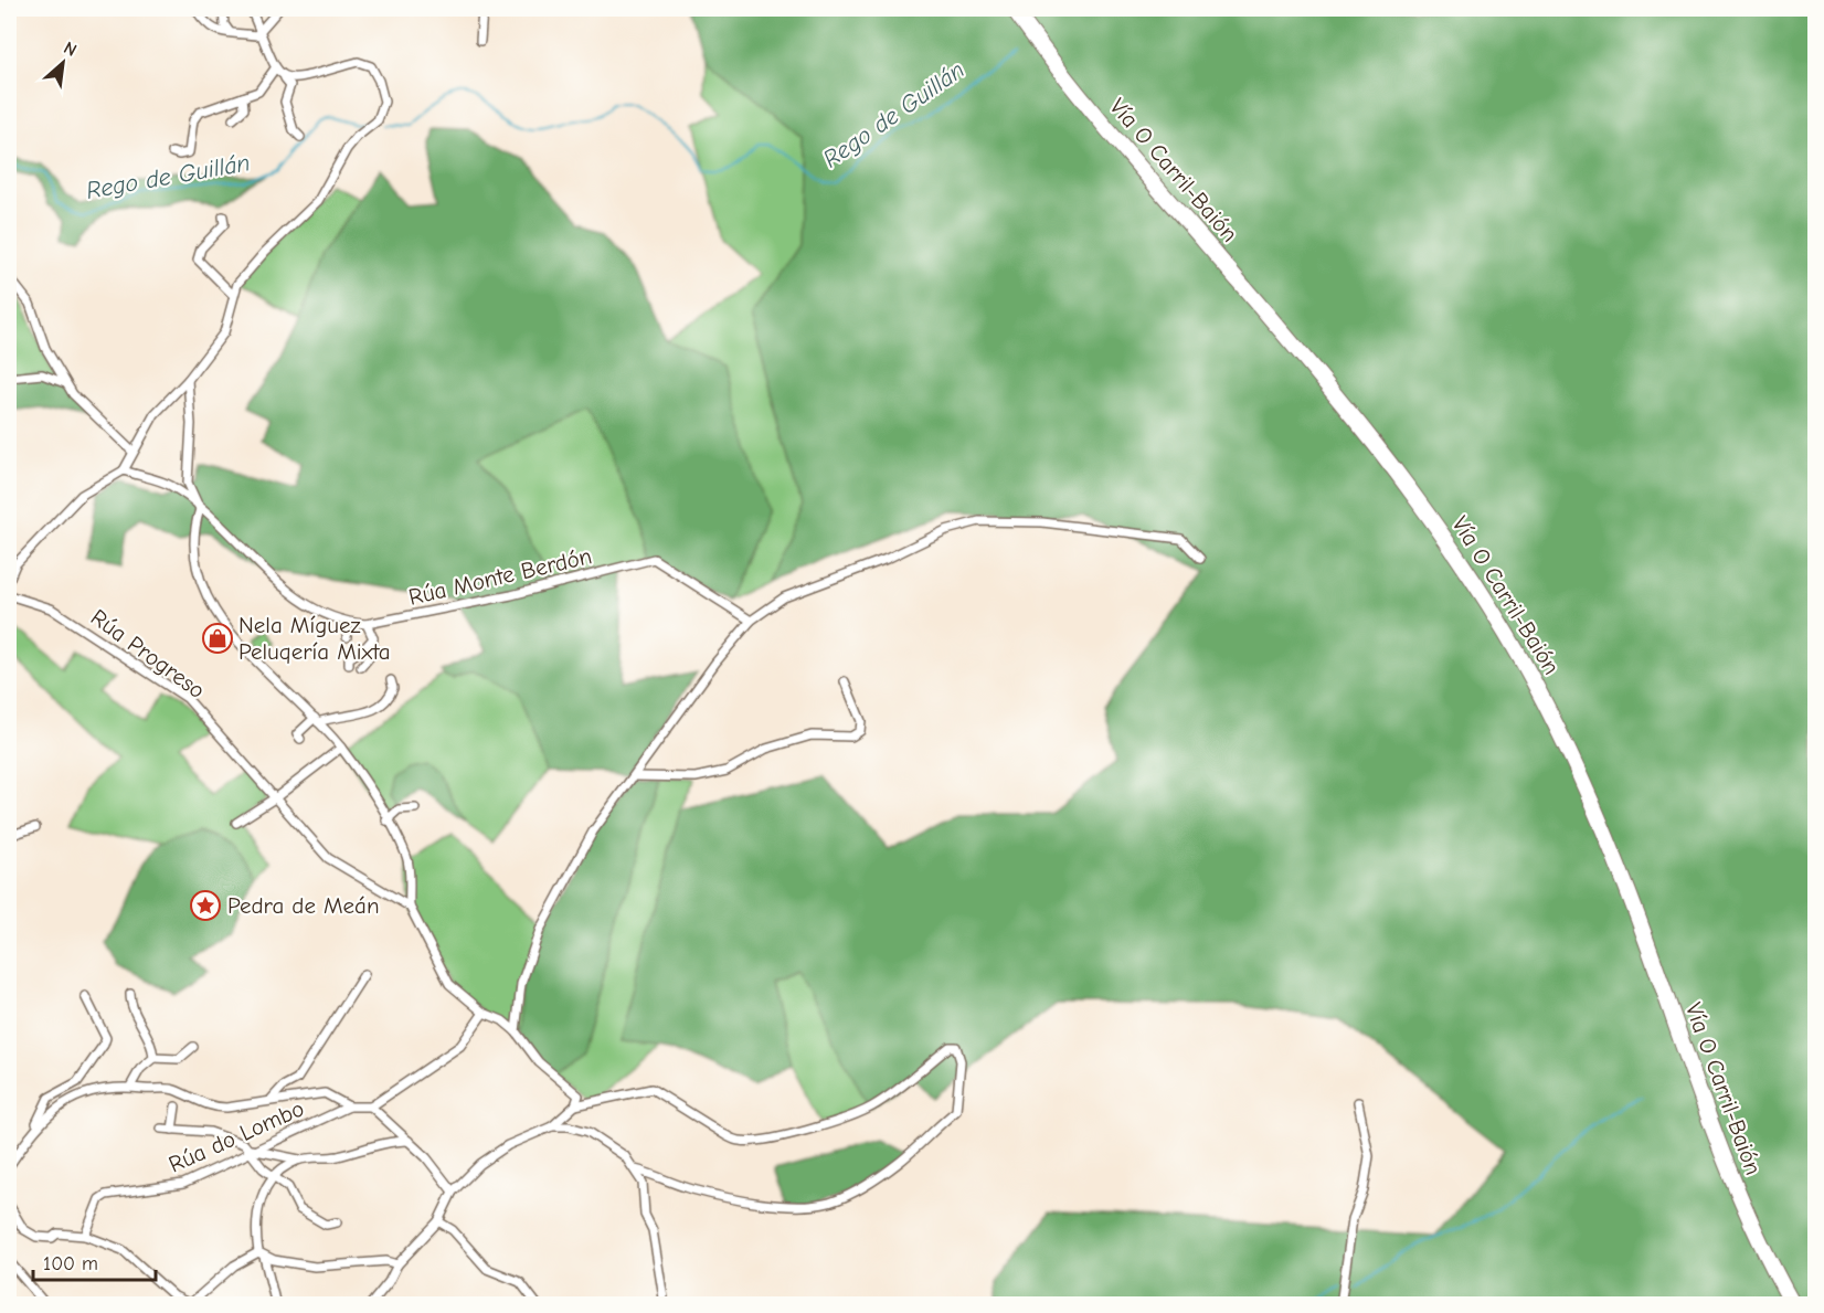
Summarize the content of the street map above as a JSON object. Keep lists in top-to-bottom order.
{
  "streets": {
    "highway": ["Vía O Carril-Baión"],
    "street": ["Rúa Monte Berdón", "Rúa Progreso", "Rúa do Lombo"]
  },
  "water": ["Rego de Guillán"],
  "places": {
    "shop": ["Nela Míguez Peluqería Mixta"],
    "place": ["Pedra de Meán"]
  },
  "scale_bar": "100 m",
  "north": "top right"
}
